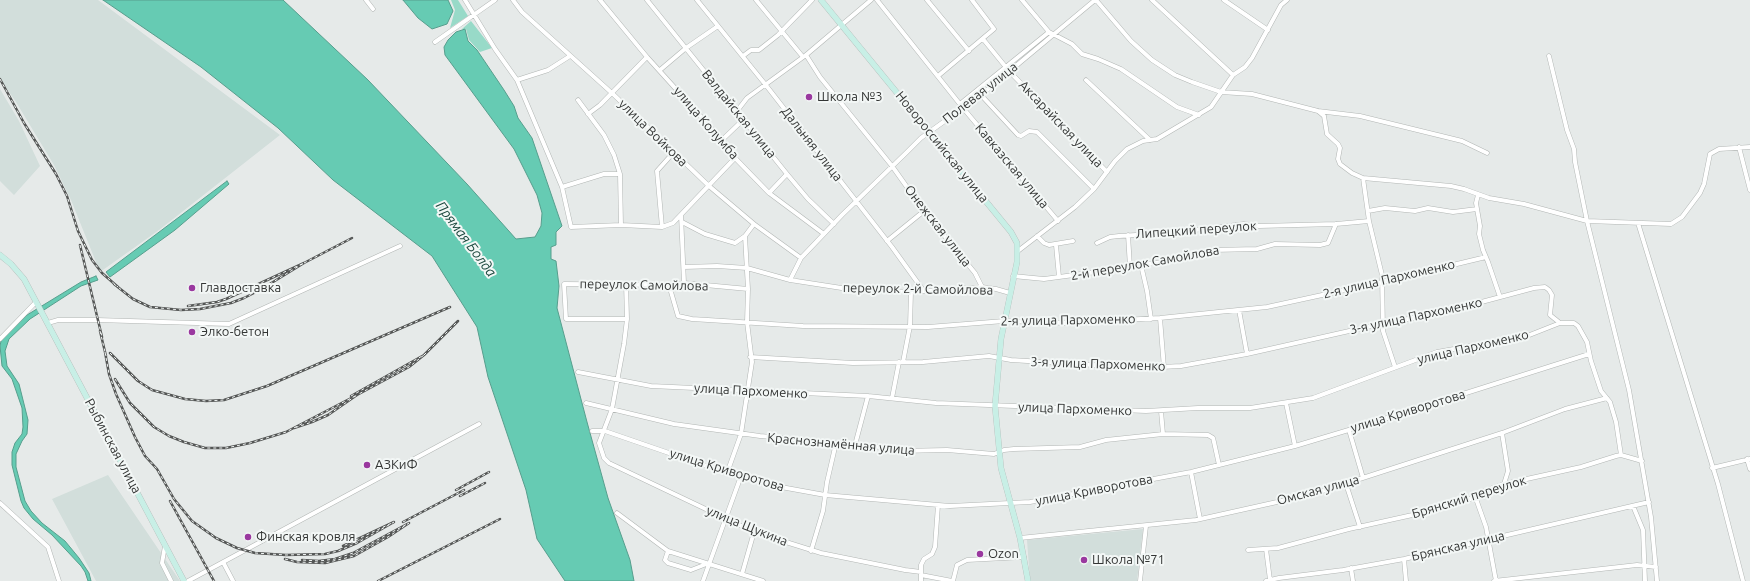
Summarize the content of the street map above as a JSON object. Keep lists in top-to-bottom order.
{
  "streets": {
    "street": [
      "Полевая улица",
      "Валдайская улица",
      "улица Колумба",
      "Аксарайская улица",
      "улица Войкова",
      "Дальняя улица",
      "Новороссийская улица",
      "Кавказская улица",
      "Онежская улица",
      "Липецкий переулок",
      "2-й переулок Самойлова",
      "2-я улица Пархоменко",
      "переулок Самойлова",
      "переулок 2-й Самойлова",
      "3-я улица Пархоменко",
      "улица Пархоменко",
      "улица Криворотова",
      "Краснознамённая улица",
      "Рыбинская улица",
      "Омская улица",
      "Брянский переулок",
      "улица Щукина",
      "Брянская улица"
    ]
  },
  "crossings": [
    ["Полевая улица", "Валдайская улица"],
    ["Полевая улица", "улица Колумба"],
    ["Полевая улица", "Аксарайская улица"],
    ["Полевая улица", "улица Войкова"],
    ["Полевая улица", "Дальняя улица"],
    ["Полевая улица", "Новороссийская улица"],
    ["Полевая улица", "Кавказская улица"],
    ["Полевая улица", "Онежская улица"],
    ["Полевая улица", "переулок 2-й Самойлова"],
    ["Дальняя улица", "переулок 2-й Самойлова"],
    ["Онежская улица", "переулок 2-й Самойлова"],
    ["Липецкий переулок", "2-й переулок Самойлова"],
    ["2-я улица Пархоменко", "переулок Самойлова"],
    ["3-я улица Пархоменко", "улица Пархоменко"],
    ["улица Криворотова", "Краснознамённая улица"],
    ["улица Криворотова", "улица Щукина"]
  ],
  "water": ["Прямая Болда"],
  "places": [
    "Школа №3",
    "Главдоставка",
    "Элко-бетон",
    "АЗКиФ",
    "Финская кровля",
    "Ozon",
    "Школа №71"
  ]
}
